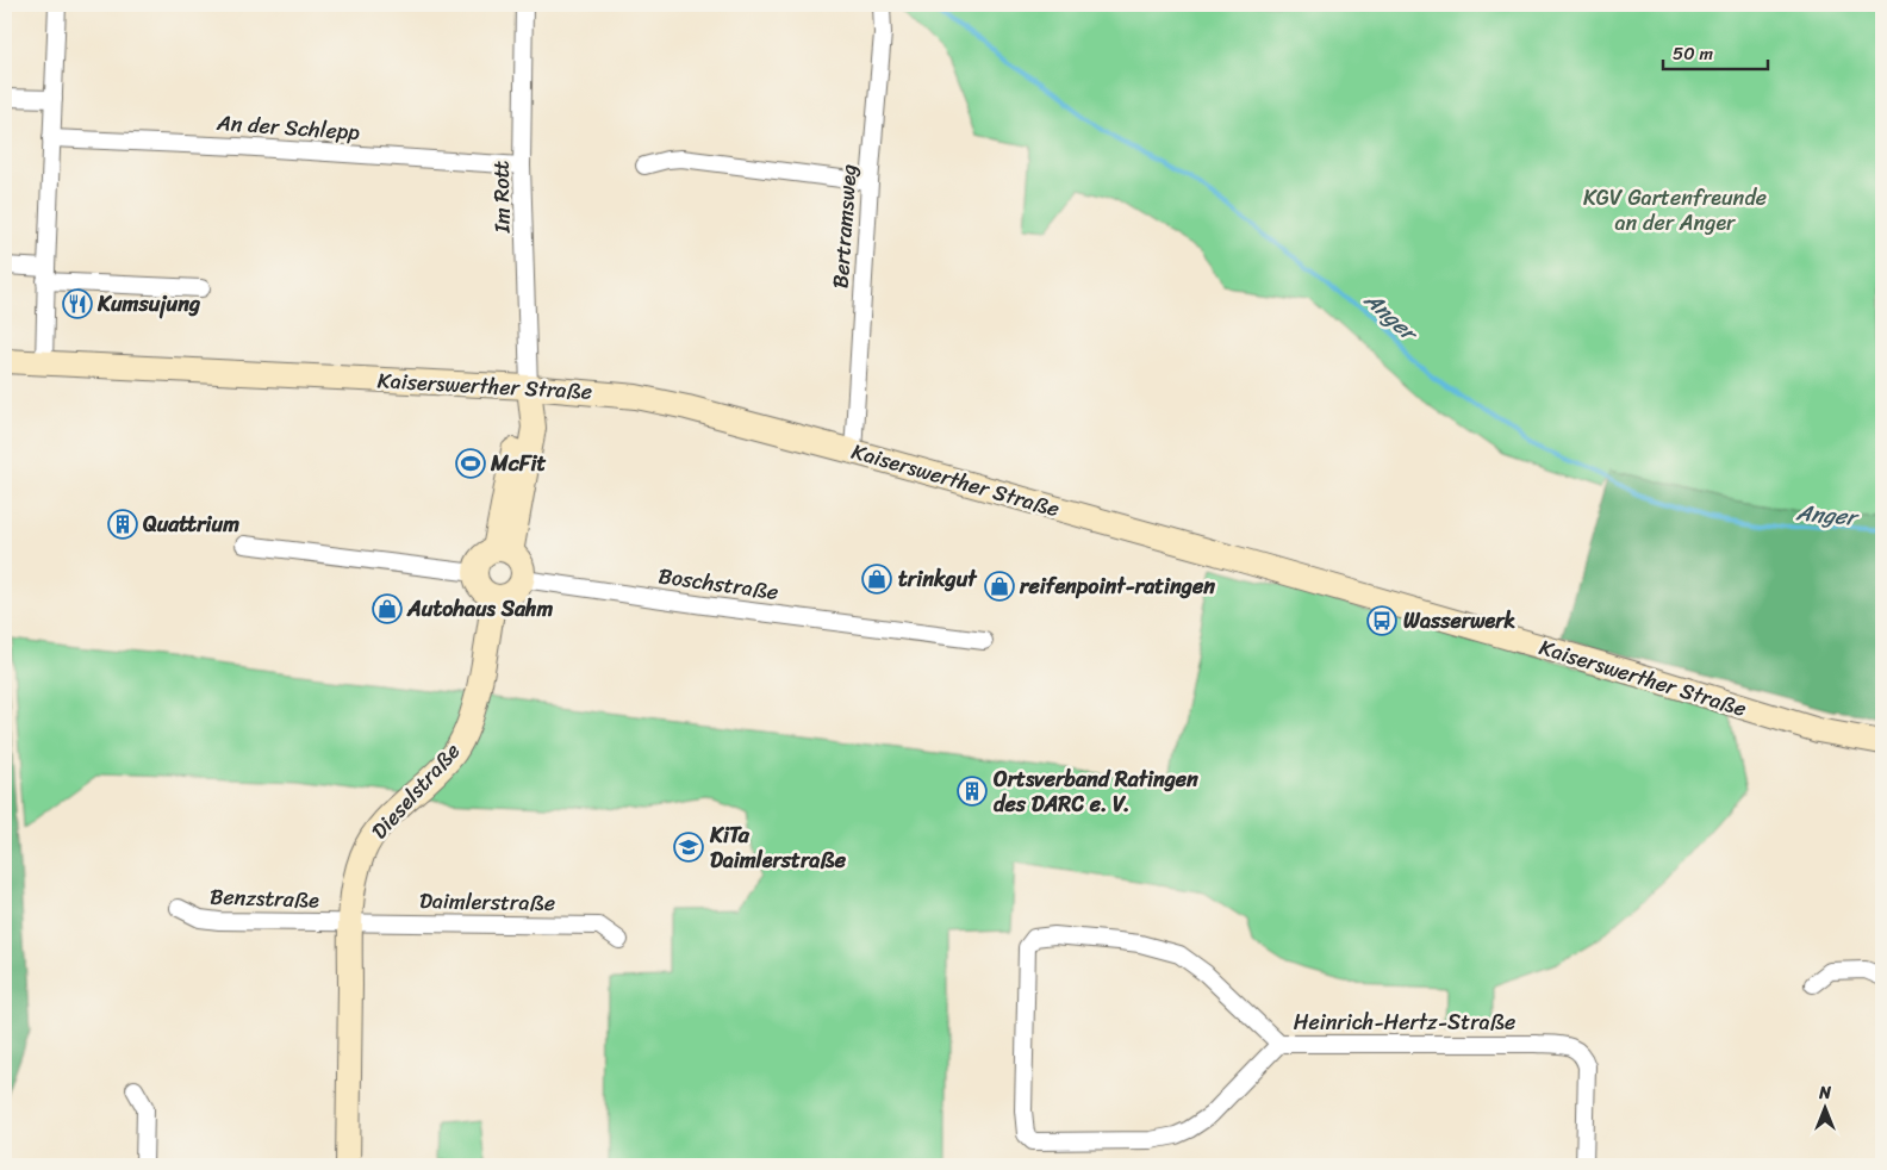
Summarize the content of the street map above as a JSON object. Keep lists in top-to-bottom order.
{
  "streets": {
    "main road": ["Kaiserswerther Straße", "Dieselstraße"],
    "street": [
      "An der Schlepp",
      "Im Rott",
      "Bertramsweg",
      "Boschstraße",
      "Benzstraße",
      "Daimlerstraße",
      "Heinrich-Hertz-Straße"
    ]
  },
  "crossings": [
    ["An der Schlepp", "Im Rott"],
    ["Im Rott", "Kaiserswerther Straße"],
    ["Bertramsweg", "Kaiserswerther Straße"],
    ["Boschstraße", "Dieselstraße"],
    ["Dieselstraße", "Benzstraße"],
    ["Dieselstraße", "Daimlerstraße"],
    ["Benzstraße", "Daimlerstraße"]
  ],
  "water": ["Anger"],
  "parks": ["KGV Gartenfreunde an der Anger"],
  "places": {
    "restaurant": ["Kumsujung"],
    "sports": ["McFit"],
    "building": ["Quattrium", "Ortsverband Ratingen des DARC e. V."],
    "shop": ["trinkgut", "reifenpoint-ratingen", "Autohaus Sahm"],
    "bus stop": ["Wasserwerk"],
    "school or university": ["KiTa Daimlerstraße"]
  },
  "scale_bar": "50 m",
  "north": "top"
}
